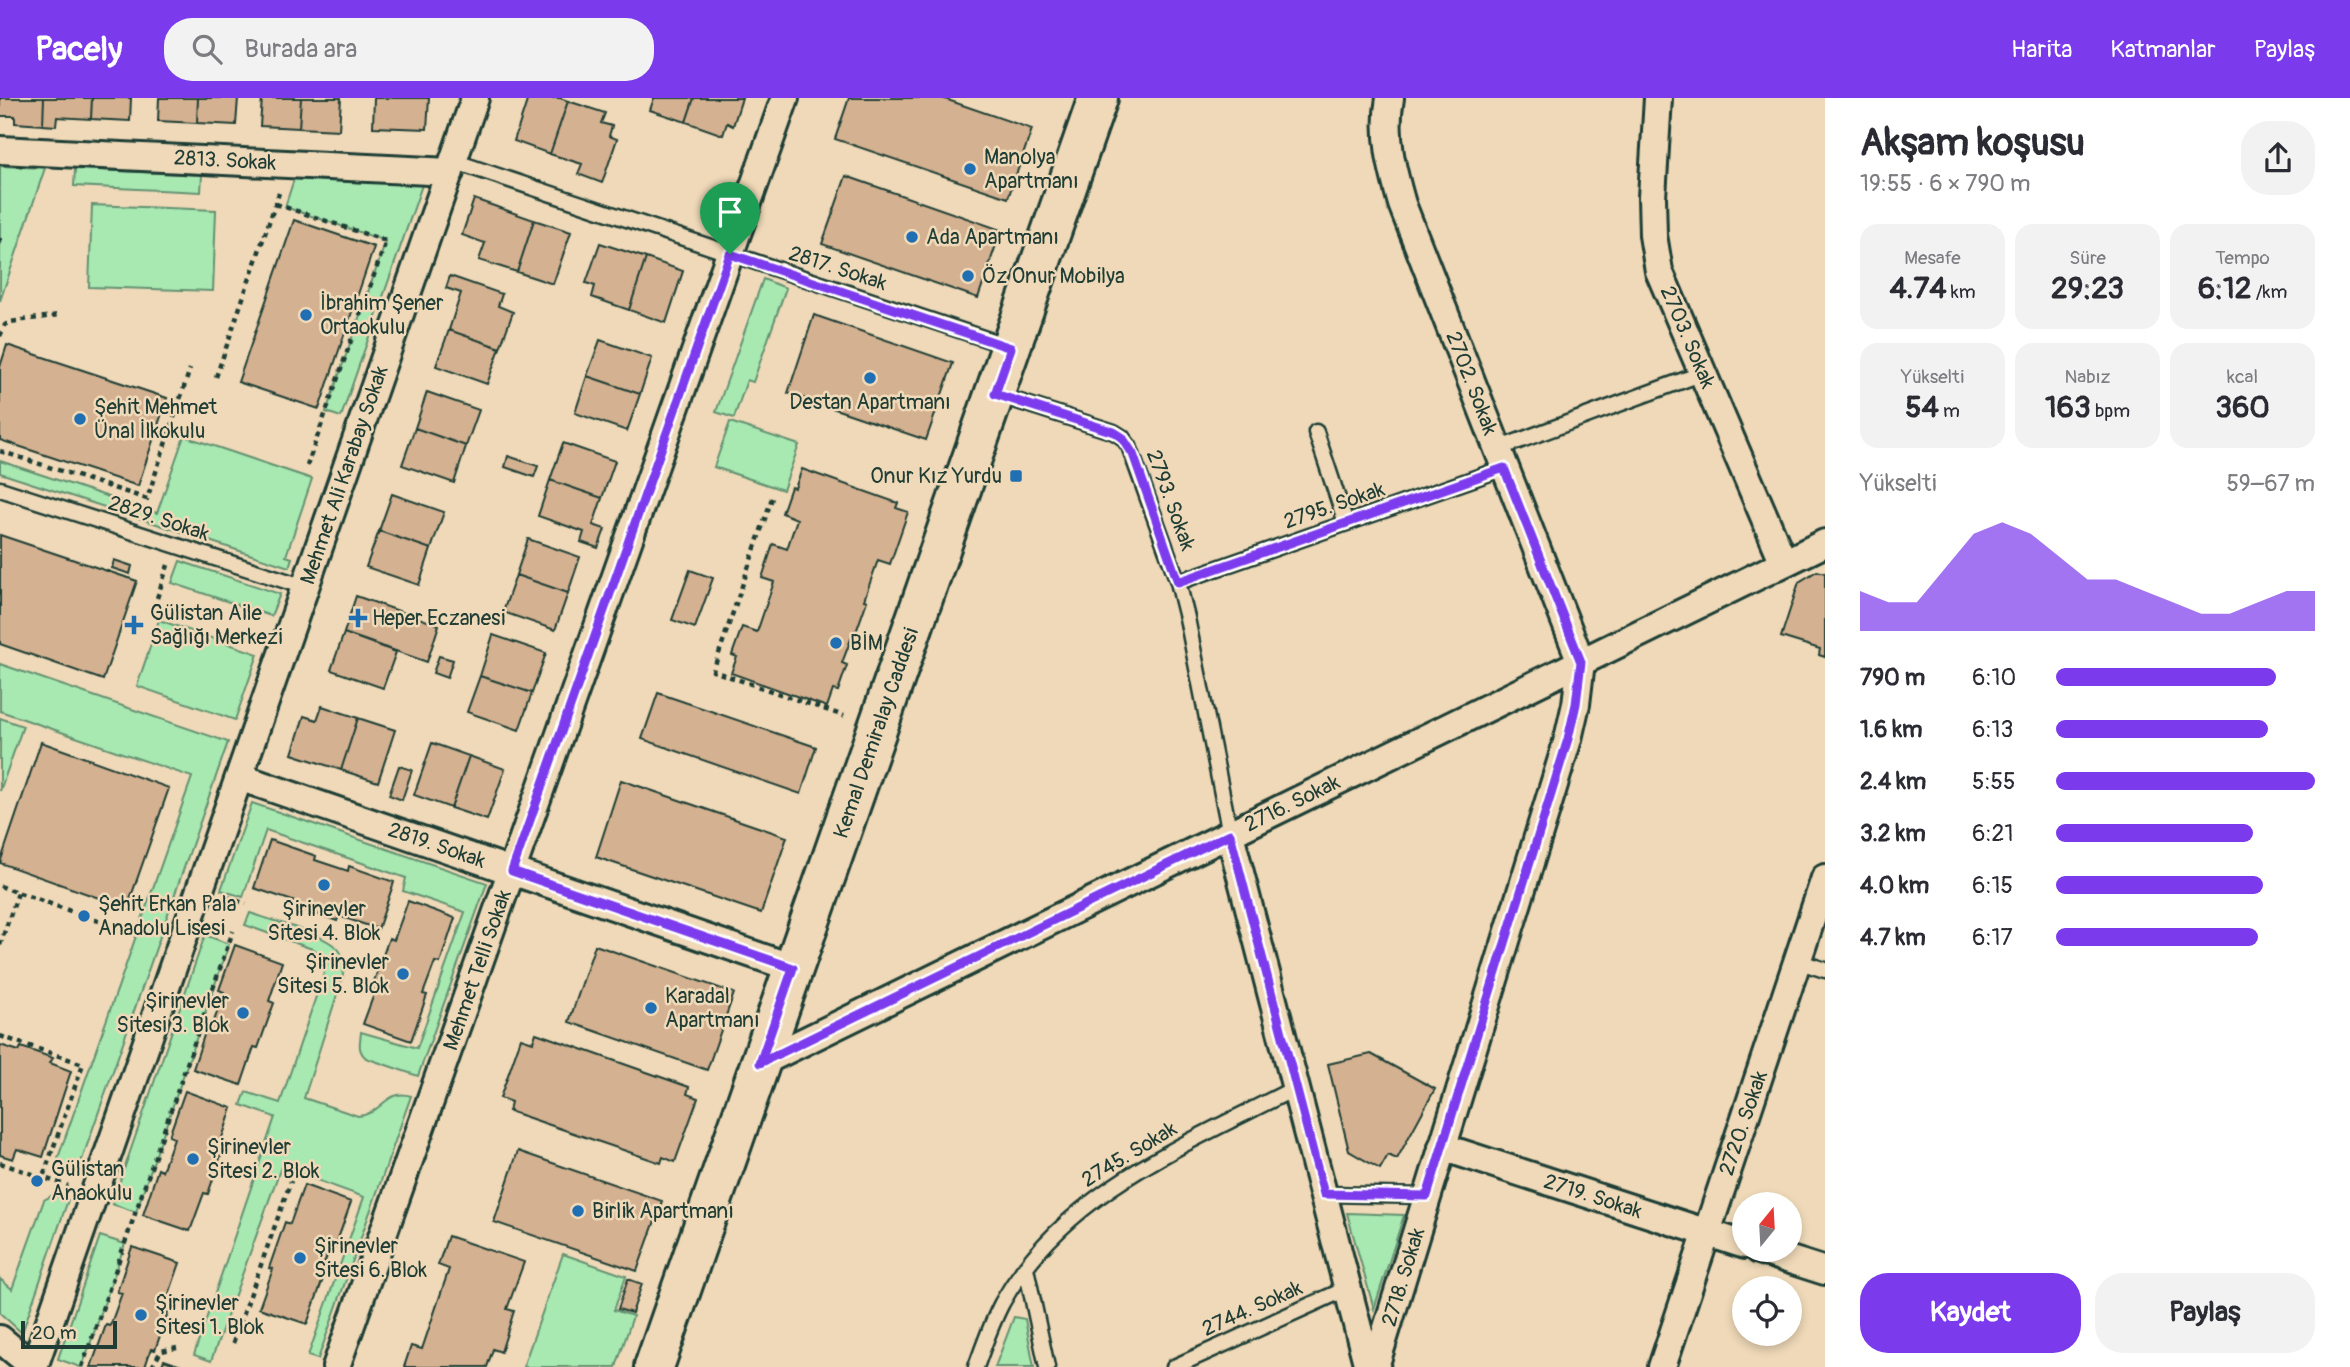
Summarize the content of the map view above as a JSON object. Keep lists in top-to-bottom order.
{
  "streets": {
    "street": [
      "2813. Sokak",
      "2703. Sokak",
      "2702. Sokak",
      "Mehmet Ali Karabay Sokak",
      "Kemal Demiralay Caddesi",
      "2716. Sokak",
      "2819. Sokak",
      "Mehmet Telli Sokak",
      "2720. Sokak",
      "2719. Sokak",
      "2718. Sokak"
    ],
    "lane": [
      "2817. Sokak",
      "2793. Sokak",
      "2795. Sokak",
      "2829. Sokak",
      "2745. Sokak",
      "2744. Sokak"
    ]
  },
  "crossings": [
    ["2813. Sokak", "2817. Sokak"],
    ["2813. Sokak", "Mehmet Ali Karabay Sokak"],
    ["2817. Sokak", "Mehmet Ali Karabay Sokak"],
    ["2817. Sokak", "Kemal Demiralay Caddesi"],
    ["2817. Sokak", "Mehmet Telli Sokak"],
    ["2703. Sokak", "2795. Sokak"],
    ["2703. Sokak", "2716. Sokak"],
    ["2702. Sokak", "2795. Sokak"],
    ["2702. Sokak", "2716. Sokak"],
    ["2702. Sokak", "2718. Sokak"],
    ["Mehmet Ali Karabay Sokak", "2829. Sokak"],
    ["Mehmet Ali Karabay Sokak", "2819. Sokak"],
    ["2793. Sokak", "2795. Sokak"],
    ["2793. Sokak", "Kemal Demiralay Caddesi"],
    ["2793. Sokak", "2716. Sokak"],
    ["Kemal Demiralay Caddesi", "2716. Sokak"],
    ["Kemal Demiralay Caddesi", "2819. Sokak"],
    ["2716. Sokak", "2718. Sokak"],
    ["2819. Sokak", "Mehmet Telli Sokak"],
    ["2720. Sokak", "2719. Sokak"],
    ["2719. Sokak", "2718. Sokak"]
  ],
  "places": {
    "other": [
      "Manolya Apartmanı",
      "Ada Apartmanı",
      "Öz Onur Mobilya",
      "İbrahim Şener Ortaokulu",
      "Destan Apartmanı",
      "Şehit Mehmet Ünal İlkokulu",
      "BİM",
      "Şirinevler Sitesi 4. Blok",
      "Şehit Erkan Pala Anadolu Lisesi",
      "Şirinevler Sitesi 5. Blok",
      "Karadal Apartmanı",
      "Şirinevler Sitesi 3. Blok",
      "Şirinevler Sitesi 2. Blok",
      "Gülistan Anaokulu",
      "Birlik Apartmanı",
      "Şirinevler Sitesi 6. Blok",
      "Şirinevler Sitesi 1. Blok"
    ],
    "transit": ["Onur Kız Yurdu"],
    "health": ["Heper Eczanesi", "Gülistan Aile Sağlığı Merkezi"]
  },
  "scale_bar": "20 m",
  "north": "top",
  "page": {
    "header": "Pacely",
    "search": "Burada ara",
    "nav": ["Harita", "Katmanlar", "Paylaş"],
    "heading": ["Akşam koşusu", "19:55 · 6 × 790 m"],
    "stats": [
      ["Mesafe", "4.74 km"],
      ["Süre", "29:23"],
      ["Tempo", "6:12 /km"],
      ["Yükselti", "54 m"],
      ["Nabız", "163 bpm"],
      ["kcal", "360"]
    ],
    "chart": ["Yükselti", "59–67 m"],
    "list": [
      {
        "name": "790 m",
        "note": "6:10"
      },
      {
        "name": "1.6 km",
        "note": "6:13"
      },
      {
        "name": "2.4 km",
        "note": "5:55"
      },
      {
        "name": "3.2 km",
        "note": "6:21"
      },
      {
        "name": "4.0 km",
        "note": "6:15"
      },
      {
        "name": "4.7 km",
        "note": "6:17"
      }
    ],
    "buttons": ["Kaydet", "Paylaş"],
    "scale": "20 m"
  }
}
